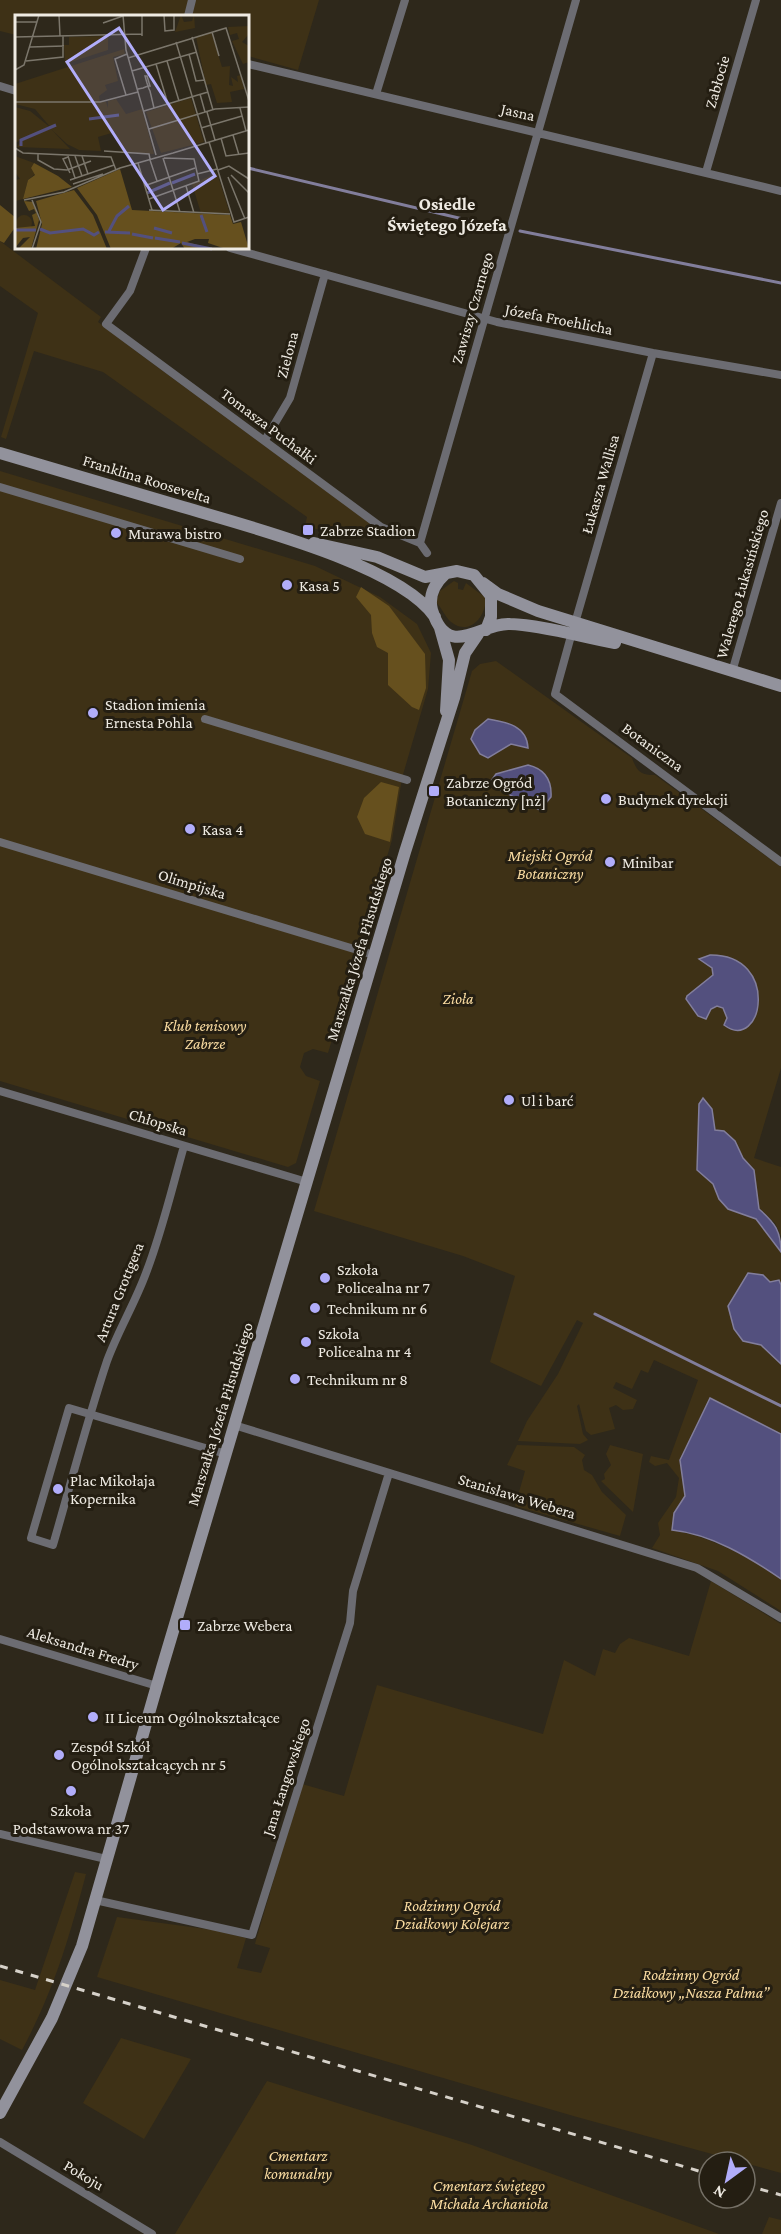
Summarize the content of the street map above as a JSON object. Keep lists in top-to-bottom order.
{
  "streets": {
    "street": [
      "Zabłocie",
      "Jasna",
      "Zawiszy Czarnego",
      "Józefa Froehlicha",
      "Zielona",
      "Tomasza Puchałki",
      "Franklina Roosevelta",
      "Łukasza Wallisa",
      "Walerego Łukasińskiego",
      "Botaniczna",
      "Olimpijska",
      "Marszałka Józefa Piłsudskiego",
      "Chłopska",
      "Artura Grottgera",
      "Stanisława Webera",
      "Aleksandra Fredry",
      "Jana Łangowskiego",
      "Pokoju"
    ]
  },
  "crossings": [
    ["Zabłocie", "Jasna"],
    ["Jasna", "Zawiszy Czarnego"],
    ["Zawiszy Czarnego", "Józefa Froehlicha"],
    ["Zawiszy Czarnego", "Tomasza Puchałki"],
    ["Józefa Froehlicha", "Zielona"],
    ["Józefa Froehlicha", "Łukasza Wallisa"],
    ["Zielona", "Tomasza Puchałki"],
    ["Franklina Roosevelta", "Marszałka Józefa Piłsudskiego"],
    ["Olimpijska", "Marszałka Józefa Piłsudskiego"],
    ["Marszałka Józefa Piłsudskiego", "Chłopska"],
    ["Marszałka Józefa Piłsudskiego", "Stanisława Webera"],
    ["Marszałka Józefa Piłsudskiego", "Aleksandra Fredry"],
    ["Marszałka Józefa Piłsudskiego", "Jana Łangowskiego"],
    ["Chłopska", "Artura Grottgera"],
    ["Stanisława Webera", "Jana Łangowskiego"]
  ],
  "districts": ["Osiedle Świętego Józefa"],
  "parks": [
    "Miejski Ogród Botaniczny",
    "Zioła",
    "Klub tenisowy Zabrze",
    "Rodzinny Ogród Działkowy Kolejarz",
    "Rodzinny Ogród Działkowy „Nasza Palma”",
    "Cmentarz komunalny",
    "Cmentarz świętego Michała Archanioła"
  ],
  "places": {
    "transit": ["Zabrze Stadion", "Zabrze Ogród Botaniczny [nż]", "Zabrze Webera"],
    "other": [
      "Murawa bistro",
      "Kasa 5",
      "Stadion imienia Ernesta Pohla",
      "Budynek dyrekcji",
      "Kasa 4",
      "Minibar",
      "Ul i barć",
      "Szkoła Policealna nr 7",
      "Technikum nr 6",
      "Szkoła Policealna nr 4",
      "Technikum nr 8",
      "Plac Mikołaja Kopernika",
      "II Liceum Ogólnokształcące",
      "Zespół Szkół Ogólnokształcących nr 5",
      "Szkoła Podstawowa nr 37"
    ]
  },
  "north": "bottom left"
}
